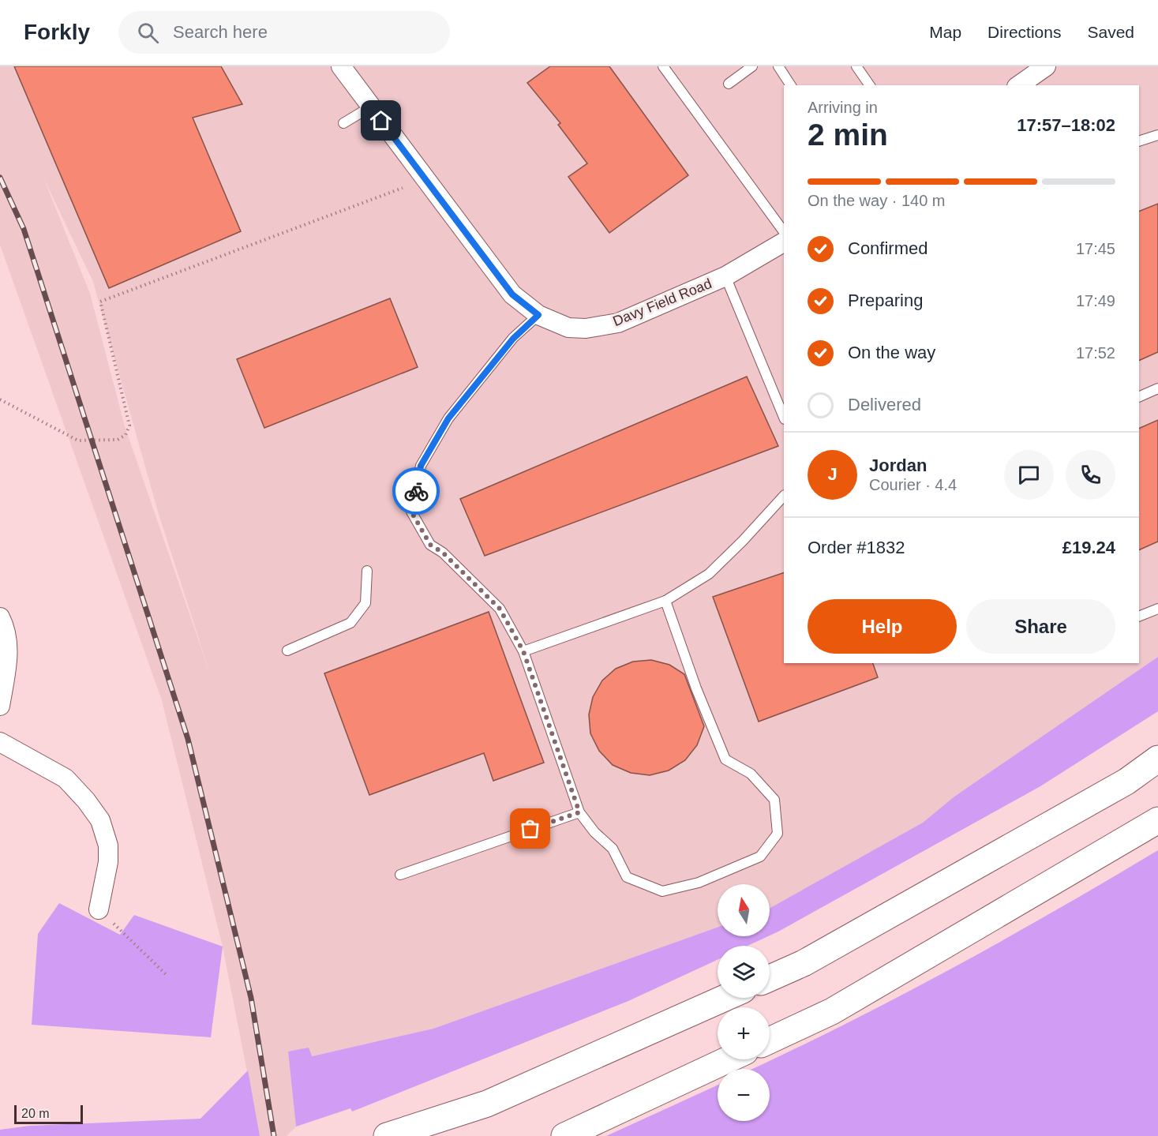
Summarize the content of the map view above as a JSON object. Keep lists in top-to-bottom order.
{
  "streets": {
    "street": ["Davy Field Road"]
  },
  "scale_bar": "20 m",
  "north": "top",
  "page": {
    "header": "Forkly",
    "search": "Search here",
    "nav": ["Map", "Directions", "Saved"],
    "heading": ["2 min", "Arriving in", "17:57–18:02"],
    "panel": [
      "Jordan",
      "Courier · 4.4",
      "Order #1832",
      "£19.24"
    ],
    "bar": "On the way · 140 m",
    "list": [
      ["Confirmed", "17:45"],
      ["Preparing", "17:49"],
      ["On the way", "17:52"],
      "Delivered"
    ],
    "round": "J",
    "buttons": ["Help", "Share"],
    "map_buttons": ["+", "−"],
    "scale": "20 m"
  }
}
